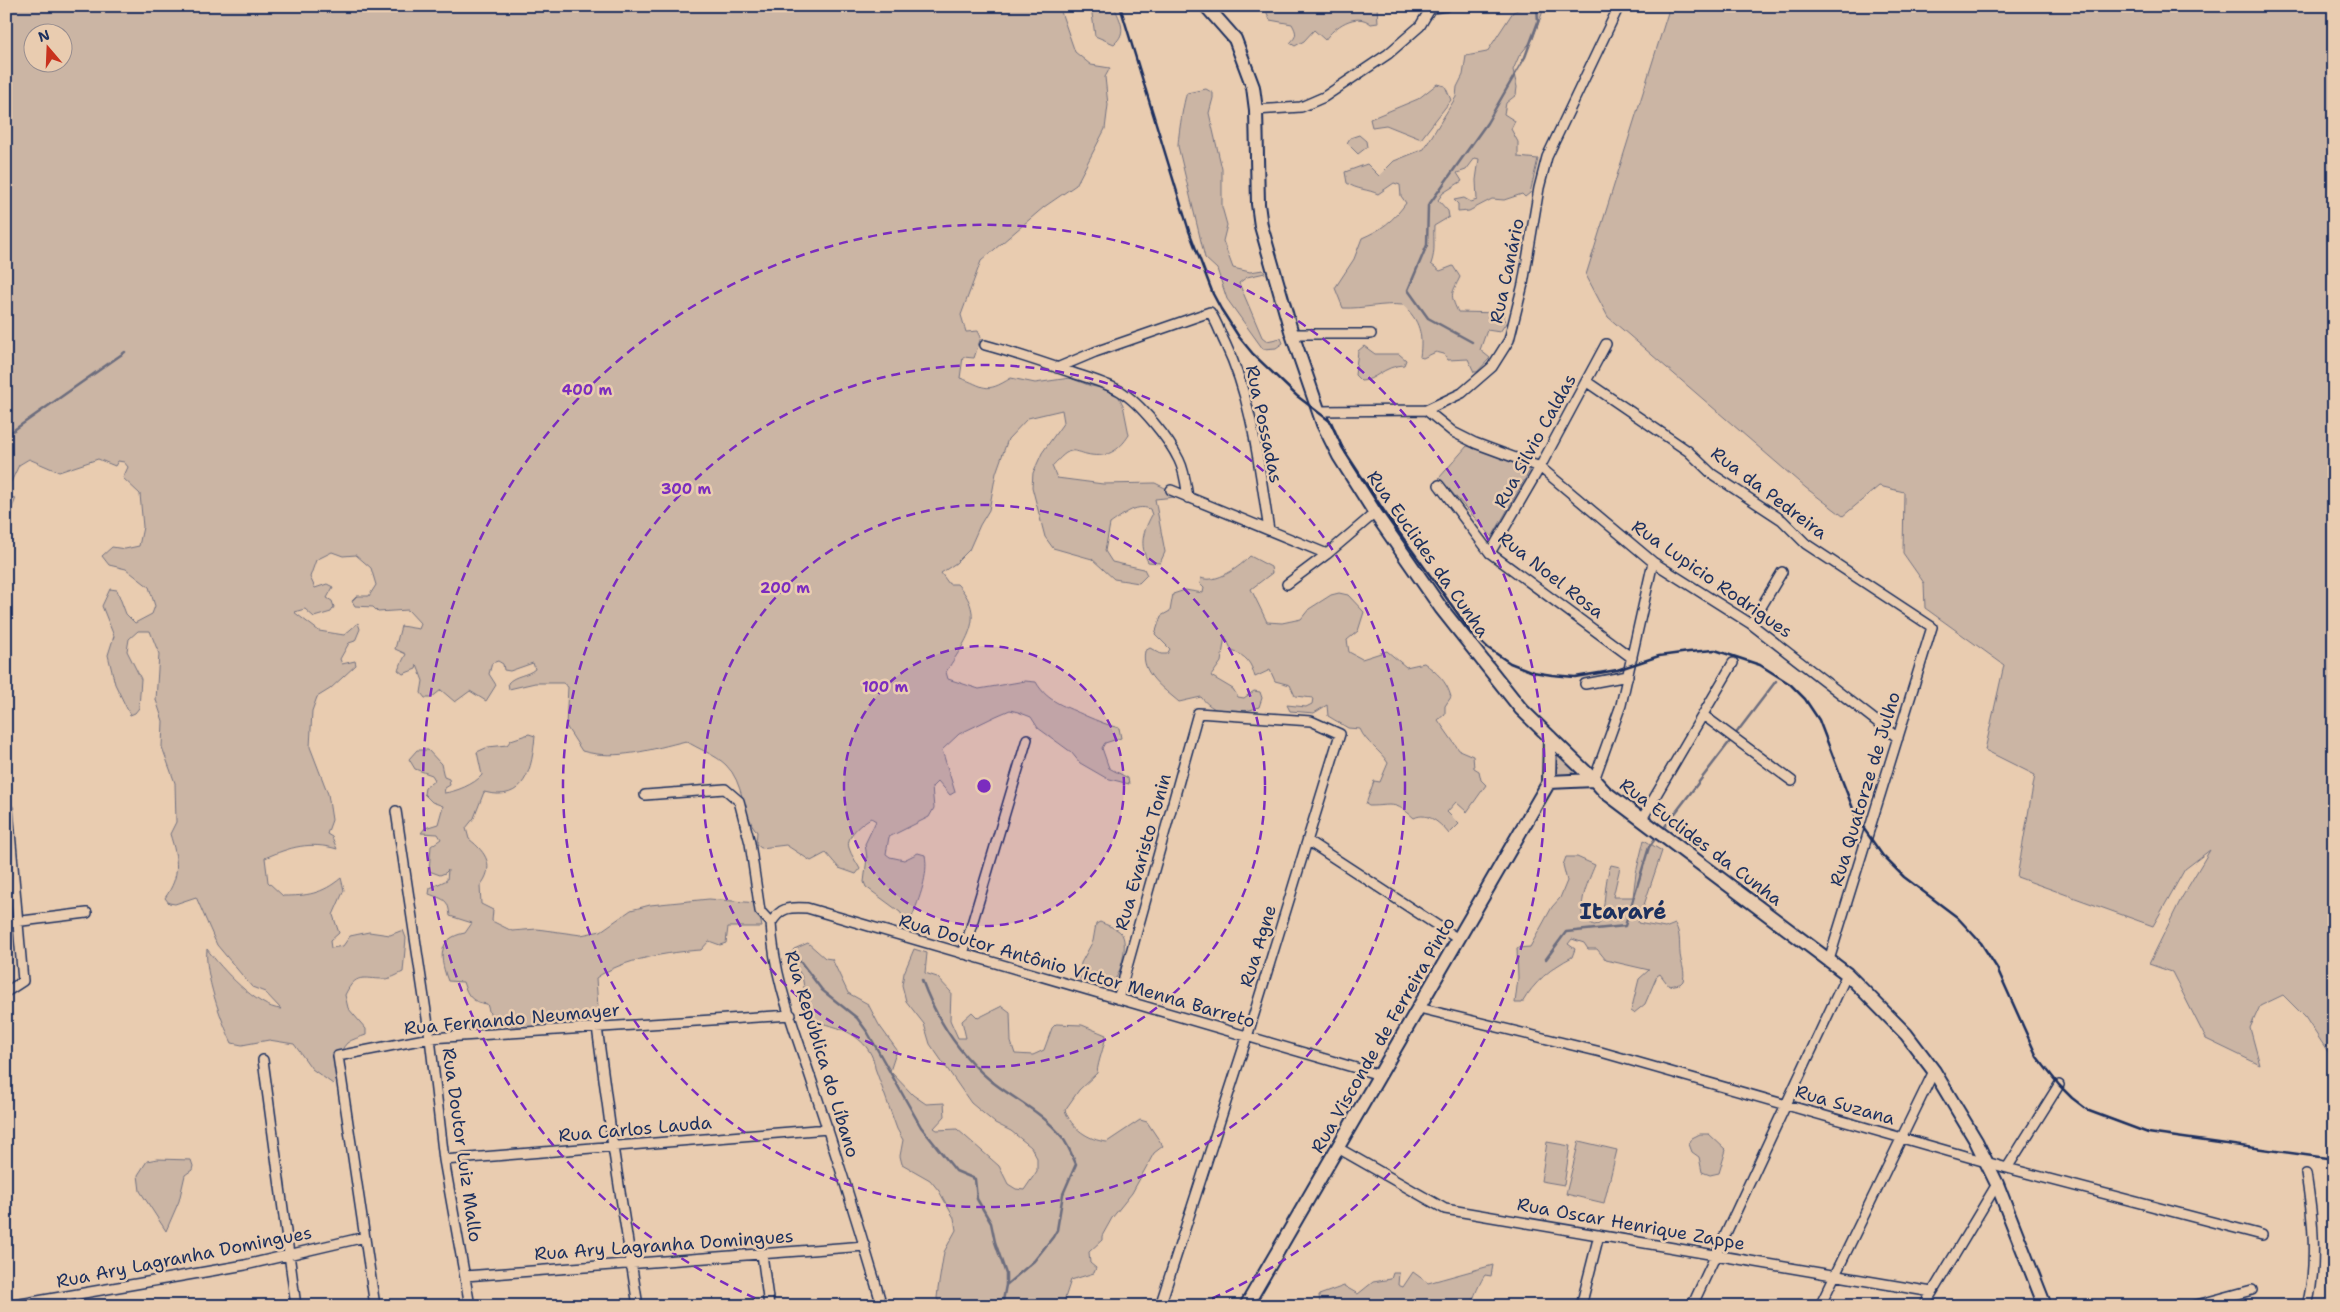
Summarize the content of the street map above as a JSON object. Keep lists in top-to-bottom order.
{
  "streets": {
    "street": [
      "Rua Canário",
      "Rua Possadas",
      "Rua Silvio Caldas",
      "Rua da Pedreira",
      "Rua Euclides da Cunha",
      "Rua Noel Rosa",
      "Rua Lupicio Rodrigues",
      "Rua Quatorze de Julho",
      "Rua Evaristo Tonin",
      "Rua Agne",
      "Rua Doutor Antônio Victor Menna Barreto",
      "Rua Fernando Neumayer",
      "Rua Visconde de Ferreira Pinto",
      "Rua República do Líbano",
      "Rua Suzana",
      "Rua Carlos Lauda",
      "Rua Doutor Luiz Mallo",
      "Rua Oscar Henrique Zappe",
      "Rua Ary Lagranha Domingues"
    ]
  },
  "crossings": [
    ["Rua Canário", "Rua Euclides da Cunha"],
    ["Rua Canário", "Rua Lupicio Rodrigues"],
    ["Rua Silvio Caldas", "Rua da Pedreira"],
    ["Rua Silvio Caldas", "Rua Noel Rosa"],
    ["Rua Silvio Caldas", "Rua Lupicio Rodrigues"],
    ["Rua da Pedreira", "Rua Quatorze de Julho"],
    ["Rua Euclides da Cunha", "Rua Quatorze de Julho"],
    ["Rua Euclides da Cunha", "Rua Visconde de Ferreira Pinto"],
    ["Rua Euclides da Cunha", "Rua Suzana"],
    ["Rua Lupicio Rodrigues", "Rua Quatorze de Julho"],
    ["Rua Evaristo Tonin", "Rua Agne"],
    ["Rua Evaristo Tonin", "Rua Doutor Antônio Victor Menna Barreto"],
    ["Rua Agne", "Rua Doutor Antônio Victor Menna Barreto"],
    ["Rua Doutor Antônio Victor Menna Barreto", "Rua Visconde de Ferreira Pinto"],
    ["Rua Doutor Antônio Victor Menna Barreto", "Rua República do Líbano"],
    ["Rua Fernando Neumayer", "Rua República do Líbano"],
    ["Rua Fernando Neumayer", "Rua Doutor Luiz Mallo"],
    ["Rua Fernando Neumayer", "Rua Ary Lagranha Domingues"],
    ["Rua Visconde de Ferreira Pinto", "Rua Suzana"],
    ["Rua Visconde de Ferreira Pinto", "Rua Oscar Henrique Zappe"],
    ["Rua República do Líbano", "Rua Carlos Lauda"],
    ["Rua República do Líbano", "Rua Ary Lagranha Domingues"],
    ["Rua Carlos Lauda", "Rua Doutor Luiz Mallo"],
    ["Rua Doutor Luiz Mallo", "Rua Ary Lagranha Domingues"]
  ],
  "districts": ["Itararé"],
  "north": "top",
  "rings": [
    "400 m",
    "300 m",
    "200 m",
    "100 m"
  ]
}
